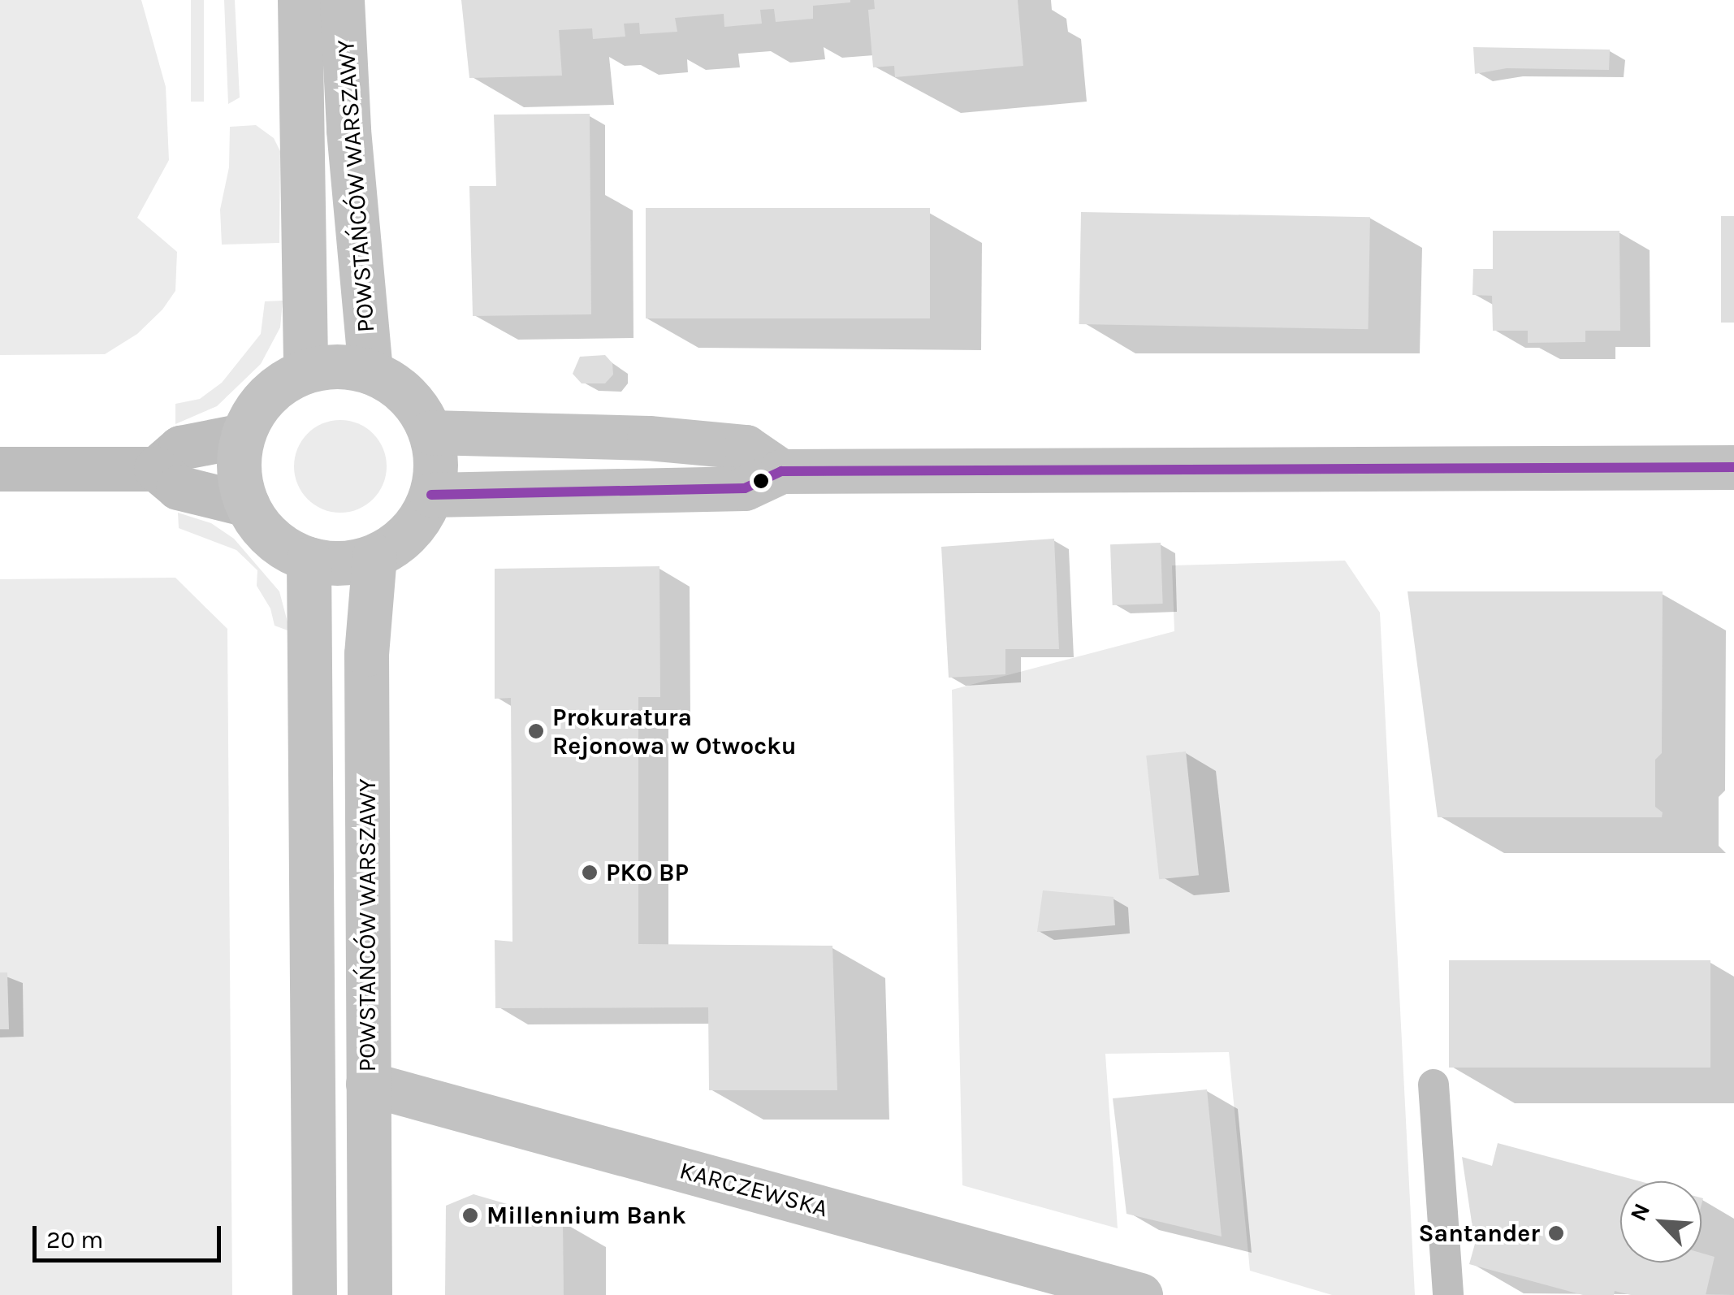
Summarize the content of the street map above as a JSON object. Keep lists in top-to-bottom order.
{
  "streets": {
    "main road": ["POWSTAŃCÓW WARSZAWY", "KARCZEWSKA"]
  },
  "crossings": [
    ["POWSTAŃCÓW WARSZAWY", "KARCZEWSKA"]
  ],
  "places": [
    "Prokuratura Rejonowa w Otwocku",
    "PKO BP",
    "Millennium Bank",
    "Santander"
  ],
  "scale_bar": "20 m",
  "north": "top left"
}
